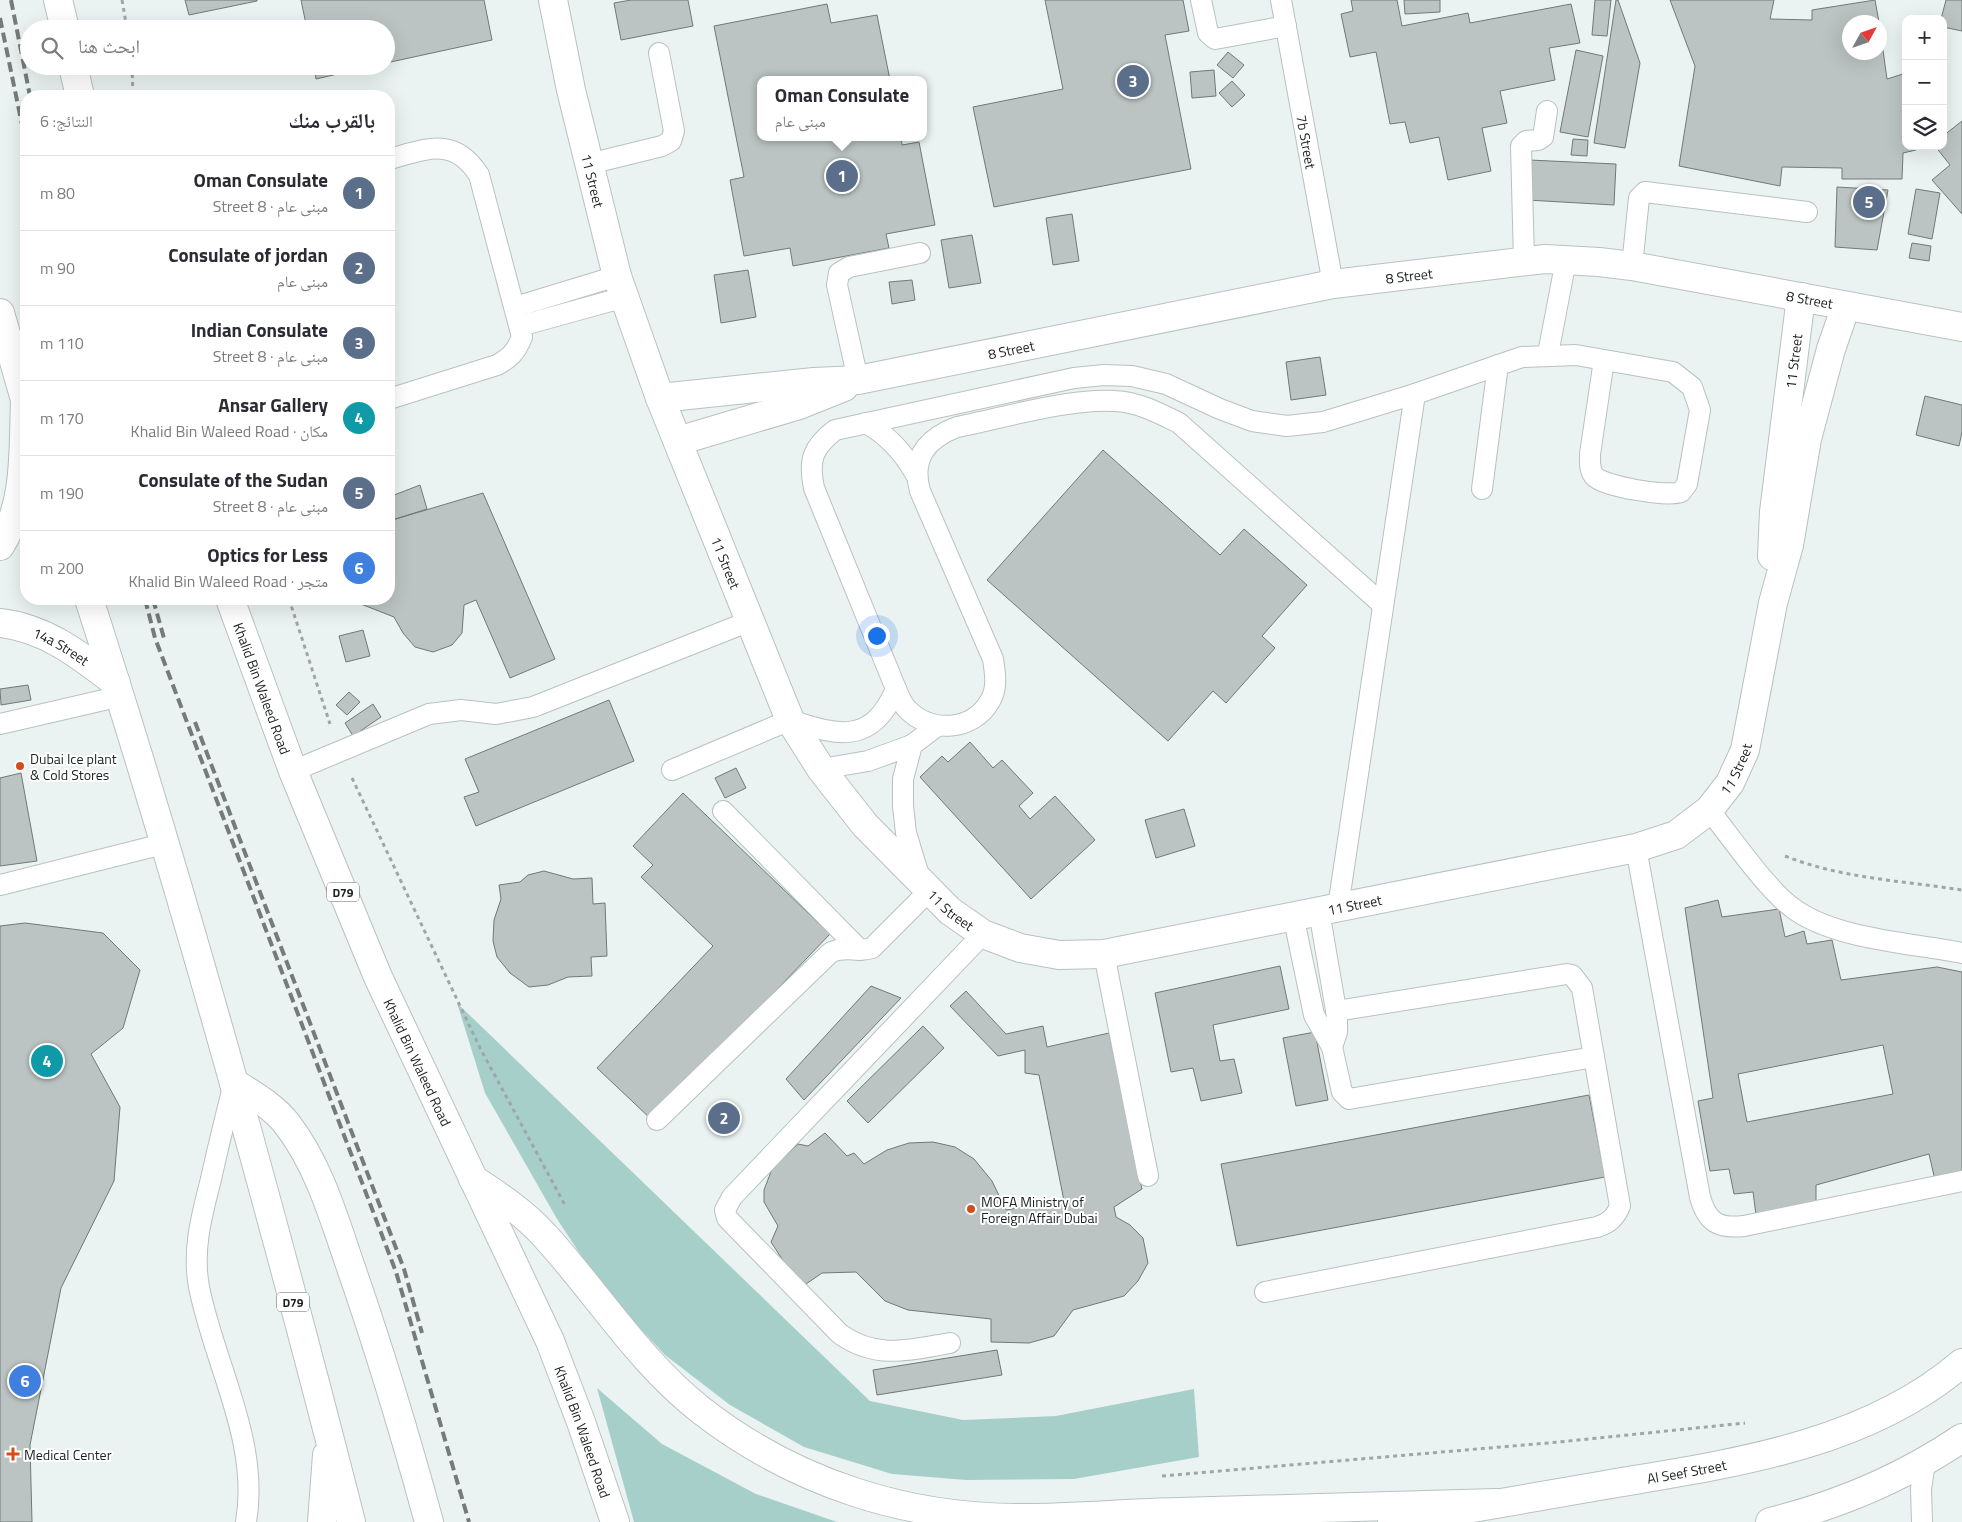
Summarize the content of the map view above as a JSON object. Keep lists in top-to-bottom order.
{
  "streets": {
    "main road": [
      "11 Street",
      "8 Street",
      "14a Street",
      "Khalid Bin Waleed Road",
      "D79",
      "Al Seef Street"
    ],
    "lane": ["7b Street"]
  },
  "crossings": [
    ["7b Street", "8 Street"],
    ["11 Street", "8 Street"],
    ["14a Street", "D79"]
  ],
  "places": {
    "other": ["Dubai Ice plant & Cold Stores", "MOFA Ministry of Foreign Affair Dubai"],
    "health": ["Medical Center"]
  },
  "north": "top right",
  "page": {
    "map_buttons": ["+", "−"],
    "search": "ابحث هنا",
    "pins": [
      "3",
      "1",
      "5",
      "4",
      "2",
      "6"
    ],
    "popup": ["Oman Consulate", "مبنى عام"],
    "heading": ["بالقرب منك", "النتائج: 6"],
    "list": [
      {
        "mark": "1",
        "name": "Oman Consulate",
        "note": "مبنى عام · 8 Street",
        "value": "80 m"
      },
      {
        "mark": "2",
        "name": "Consulate of jordan",
        "note": "مبنى عام",
        "value": "90 m"
      },
      {
        "mark": "3",
        "name": "Indian Consulate",
        "note": "مبنى عام · 8 Street",
        "value": "110 m"
      },
      {
        "mark": "4",
        "name": "Ansar Gallery",
        "note": "مكان · Khalid Bin Waleed Road",
        "value": "170 m"
      },
      {
        "mark": "5",
        "name": "Consulate of the Sudan",
        "note": "مبنى عام · 8 Street",
        "value": "190 m"
      },
      {
        "mark": "6",
        "name": "Optics for Less",
        "note": "متجر · Khalid Bin Waleed Road",
        "value": "200 m"
      }
    ]
  }
}
